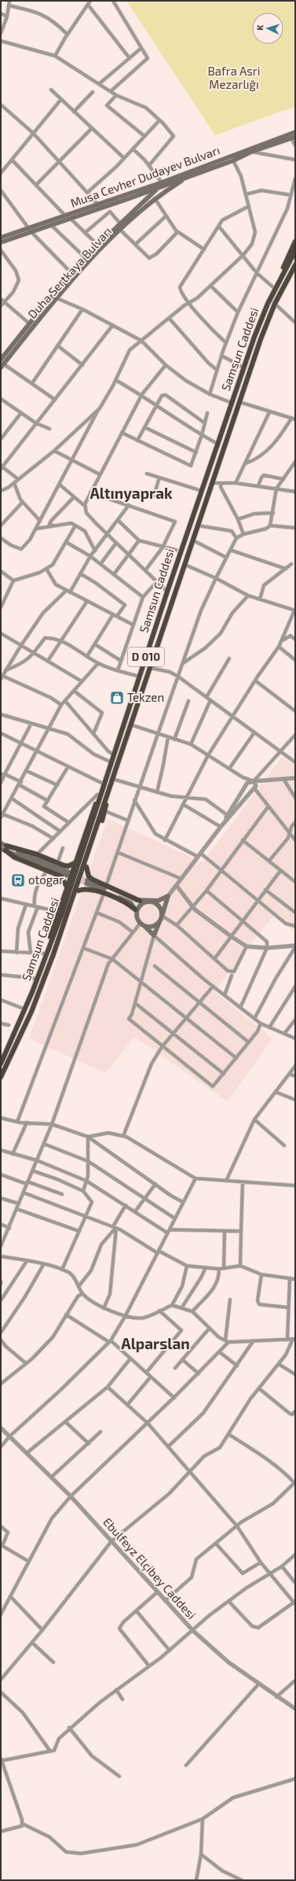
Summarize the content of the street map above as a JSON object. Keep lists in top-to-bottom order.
{
  "streets": {
    "highway": ["Samsun Caddesi", "D 010"],
    "main road": ["Musa Cevher Dudayev Bulvarı", "Duha Sertkaya Bulvarı"],
    "street": ["Ebulfeyz Elçibey Caddesi"]
  },
  "crossings": [
    ["Musa Cevher Dudayev Bulvarı", "Duha Sertkaya Bulvarı"]
  ],
  "districts": ["Altınyaprak", "Alparslan"],
  "parks": ["Bafra Asri Mezarlığı"],
  "places": {
    "shop": ["Tekzen"],
    "bus stop": ["otogar"]
  },
  "north": "left"
}
